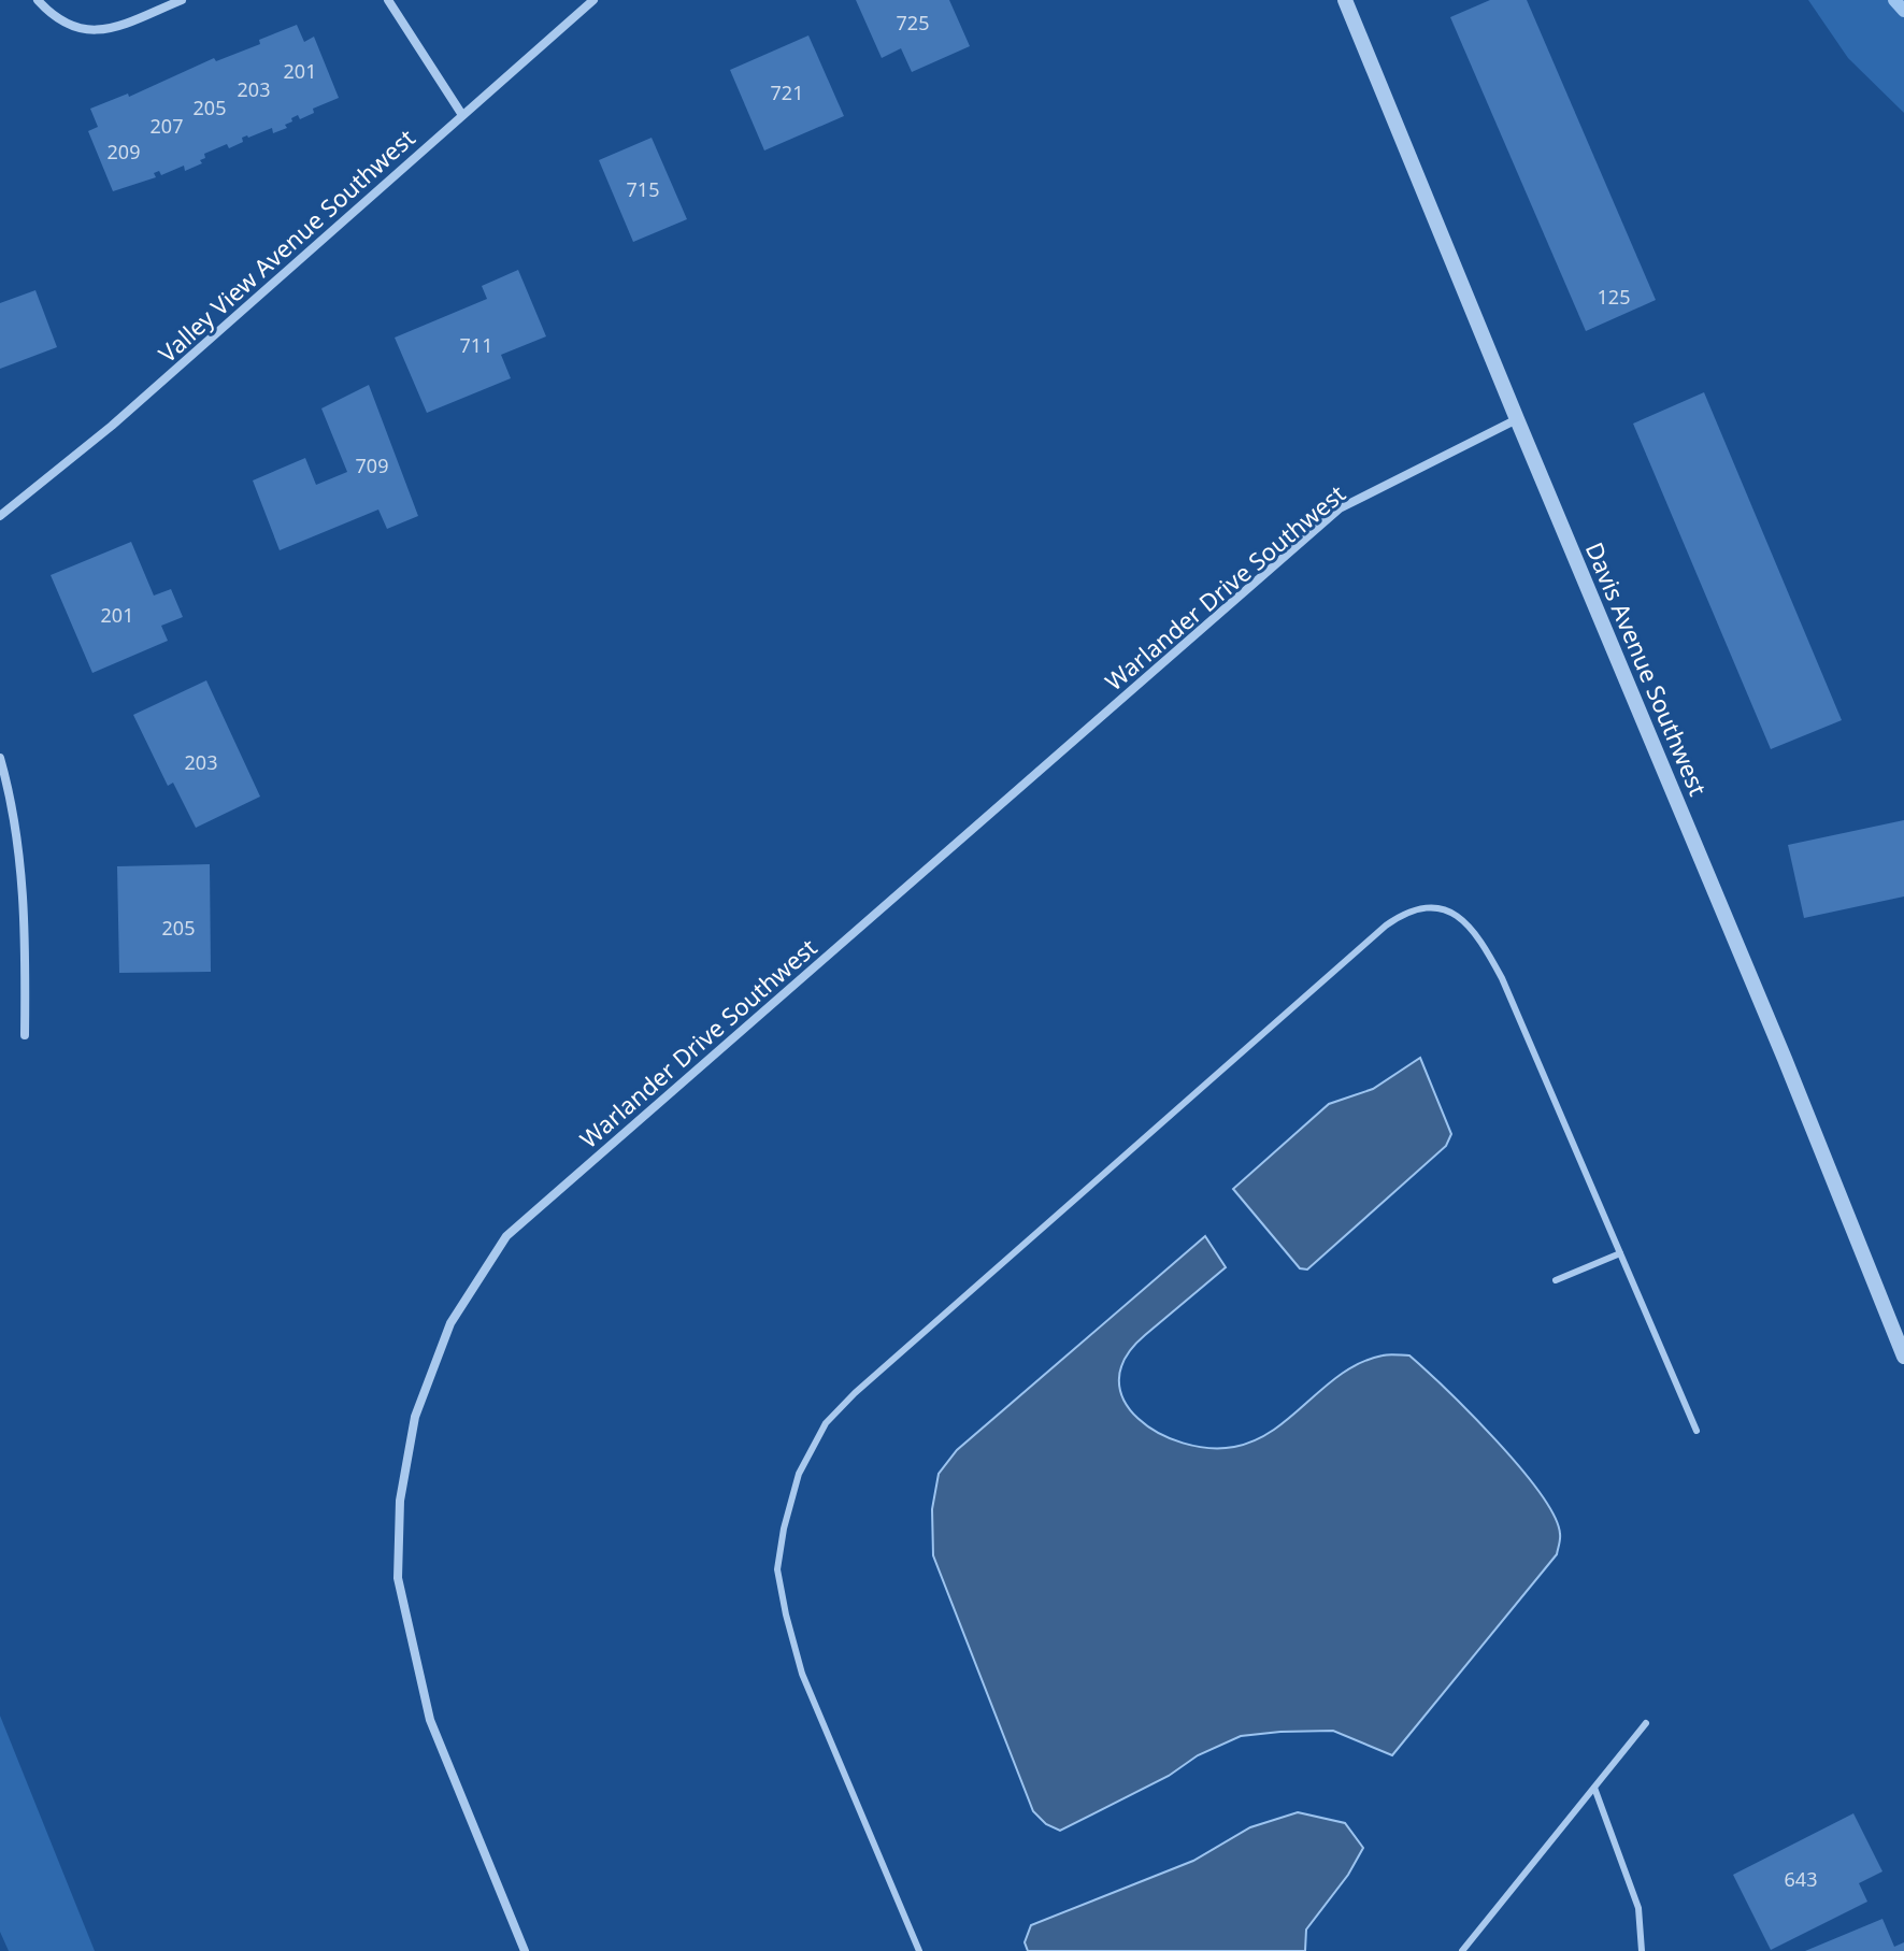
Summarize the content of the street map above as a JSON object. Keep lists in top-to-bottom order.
{
  "streets": {
    "street": ["Valley View Avenue Southwest", "Warlander Drive Southwest", "Davis Avenue Southwest"]
  },
  "crossings": [
    ["Warlander Drive Southwest", "Davis Avenue Southwest"]
  ],
  "house_numbers": [
    "725",
    "201",
    "203",
    "721",
    "205",
    "207",
    "209",
    "715",
    "125",
    "711",
    "709",
    "201",
    "203",
    "205",
    "643"
  ]
}
